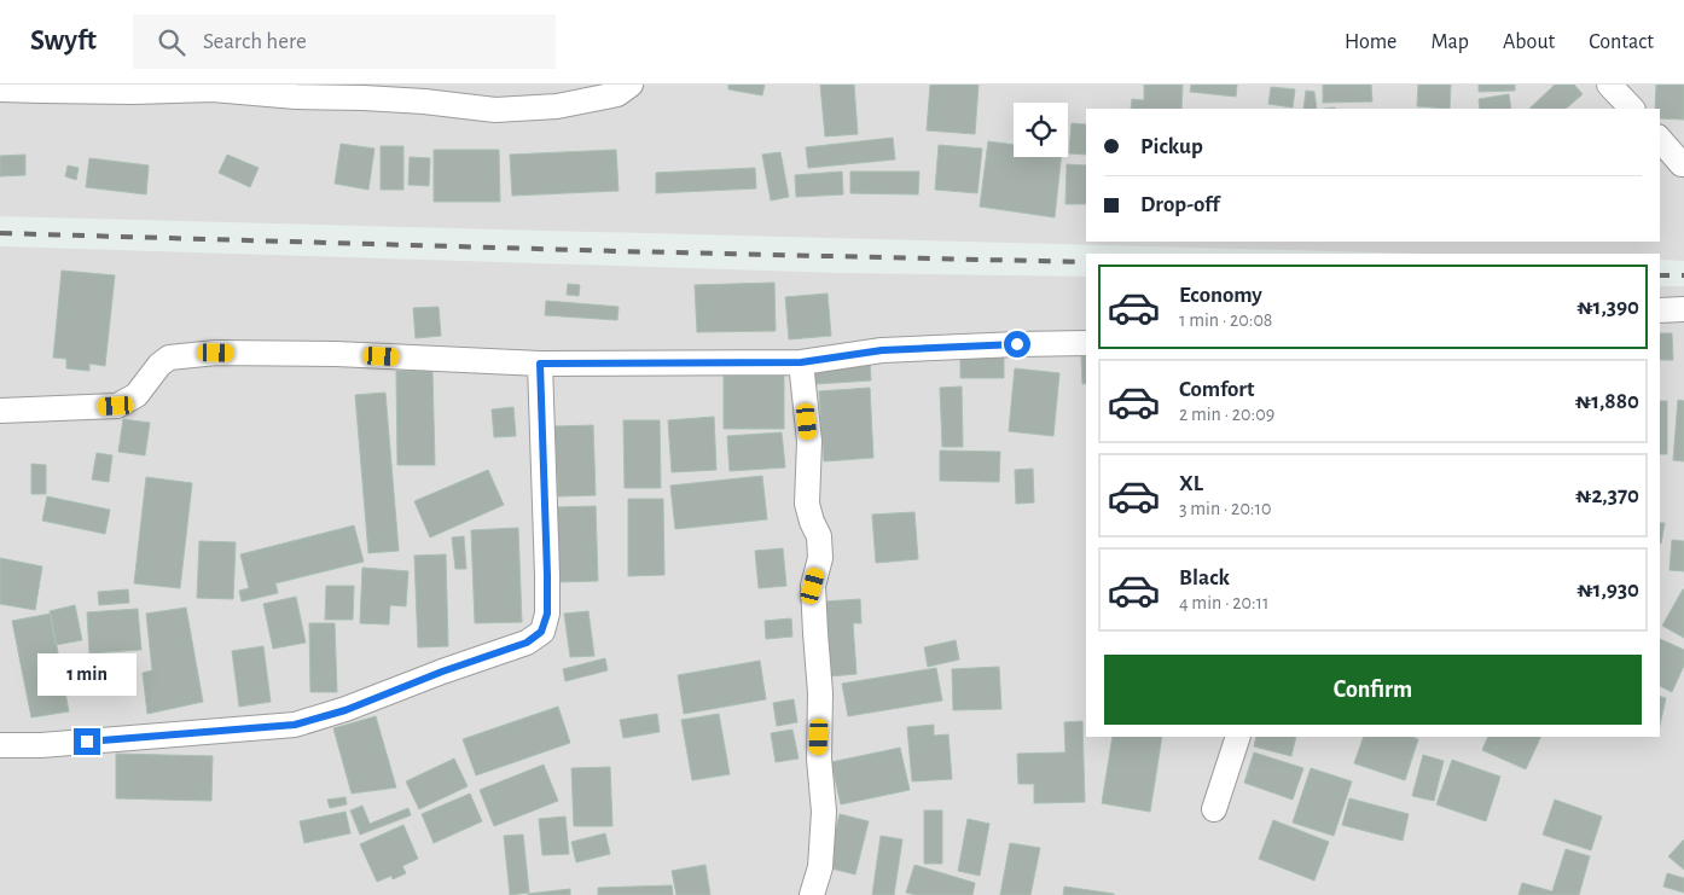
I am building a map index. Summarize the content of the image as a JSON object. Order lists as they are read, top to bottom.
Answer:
{
  "page": {
    "header": "Swyft",
    "search": "Search here",
    "nav": [
      "Home",
      "Map",
      "About",
      "Contact"
    ],
    "banner": ["Pickup", "Drop-off"],
    "list": [
      {
        "name": "Economy",
        "note": "1 min · 20:08",
        "value": "₦1,390"
      },
      {
        "name": "Comfort",
        "note": "2 min · 20:09",
        "value": "₦1,880"
      },
      {
        "name": "XL",
        "note": "3 min · 20:10",
        "value": "₦2,370"
      },
      {
        "name": "Black",
        "note": "4 min · 20:11",
        "value": "₦1,930"
      }
    ],
    "buttons": "Confirm",
    "bubble": "1 min"
  }
}
